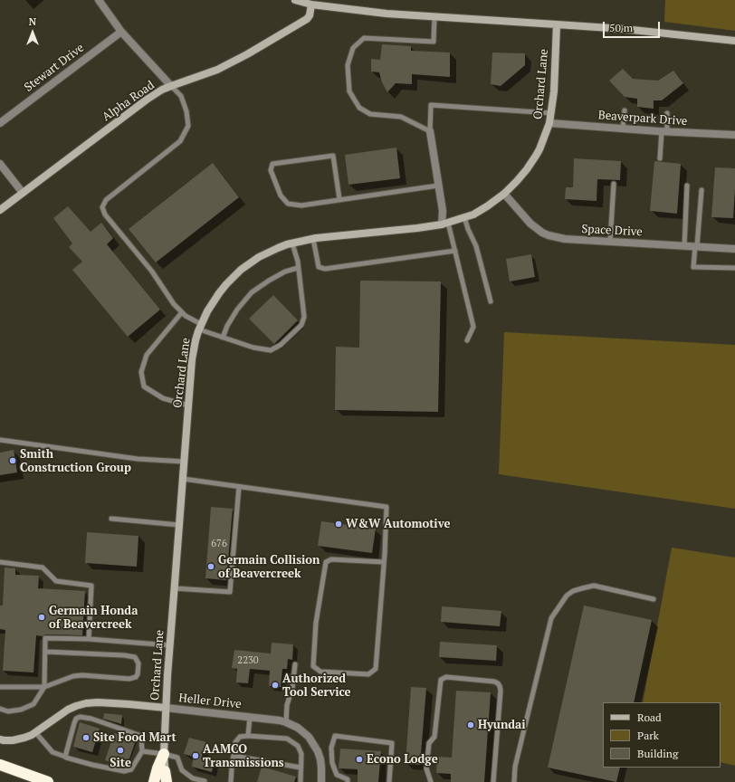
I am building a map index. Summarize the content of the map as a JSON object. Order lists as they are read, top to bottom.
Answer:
{
  "streets": {
    "main road": ["Orchard Lane", "Alpha Road", "Heller Drive"],
    "street": ["Stewart Drive", "Beaverpark Drive", "Space Drive"]
  },
  "crossings": [
    ["Orchard Lane", "Beaverpark Drive"],
    ["Orchard Lane", "Space Drive"],
    ["Orchard Lane", "Heller Drive"]
  ],
  "places": [
    "Smith Construction Group",
    "W&W Automotive",
    "Germain Collision of Beavercreek",
    "Germain Honda of Beavercreek",
    "Authorized Tool Service",
    "Hyundai",
    "Site Food Mart",
    "Site",
    "AAMCO Transmissions",
    "Econo Lodge"
  ],
  "house_numbers": ["676", "2230"],
  "legend": ["Road", "Park", "Building"],
  "scale_bar": "50 m",
  "north": "top"
}
